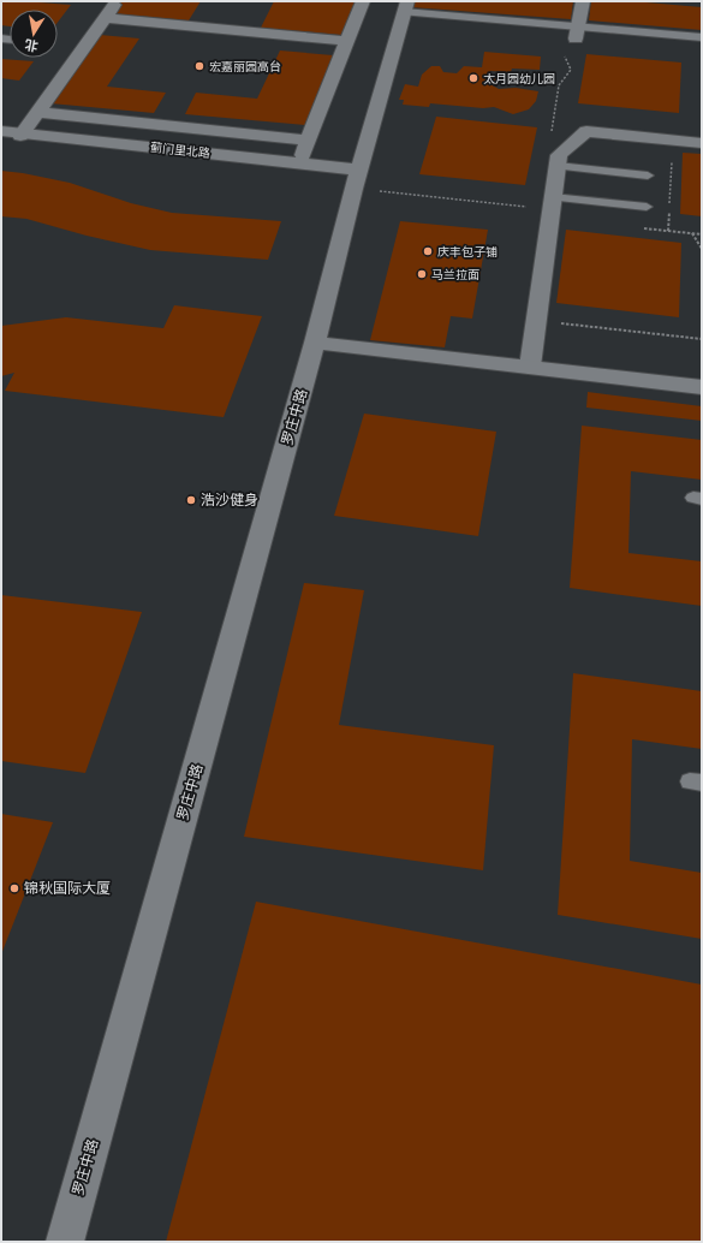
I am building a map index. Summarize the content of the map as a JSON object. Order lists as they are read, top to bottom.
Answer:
{
  "streets": {
    "street": ["蓟门里北路", "罗庄中路"]
  },
  "crossings": [
    ["蓟门里北路", "罗庄中路"]
  ],
  "places": [
    "宏嘉丽园高台",
    "太月园幼儿园",
    "庆丰包子铺",
    "马兰拉面",
    "浩沙健身",
    "锦秋国际大厦"
  ],
  "north": "bottom"
}
